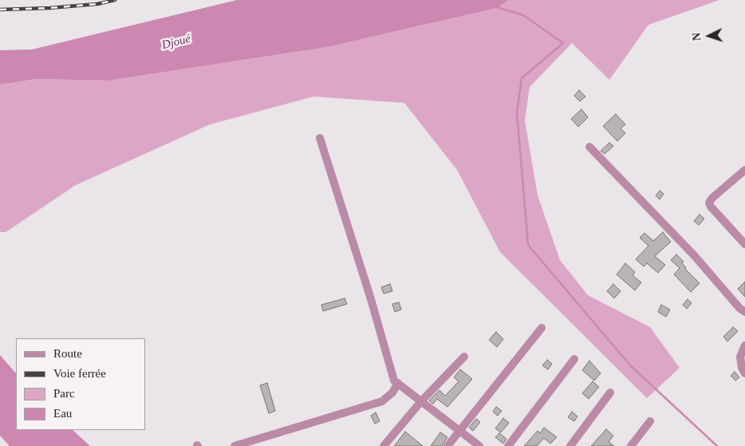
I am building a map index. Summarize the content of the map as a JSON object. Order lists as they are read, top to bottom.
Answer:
{
  "water": ["Djoué"],
  "legend": [
    "Route",
    "Voie ferrée",
    "Parc",
    "Eau"
  ],
  "north": "left"
}
